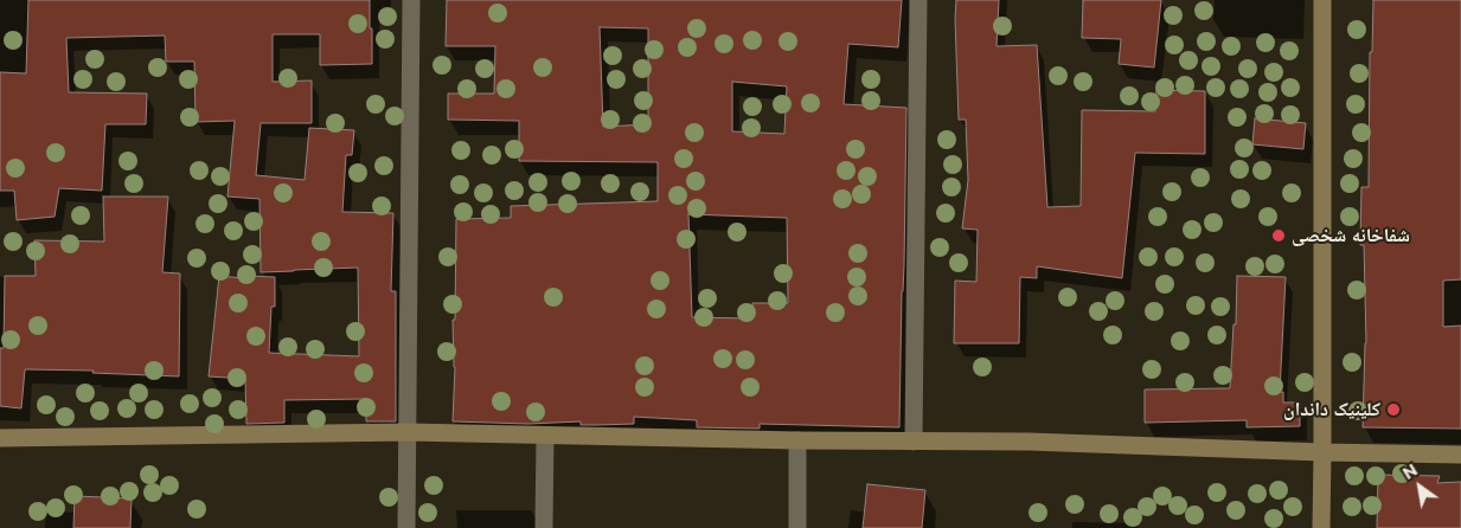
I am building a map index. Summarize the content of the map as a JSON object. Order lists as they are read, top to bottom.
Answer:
{
  "places": ["شفاخانه شخصی", "کلینیک داندان"],
  "north": "top left"
}
